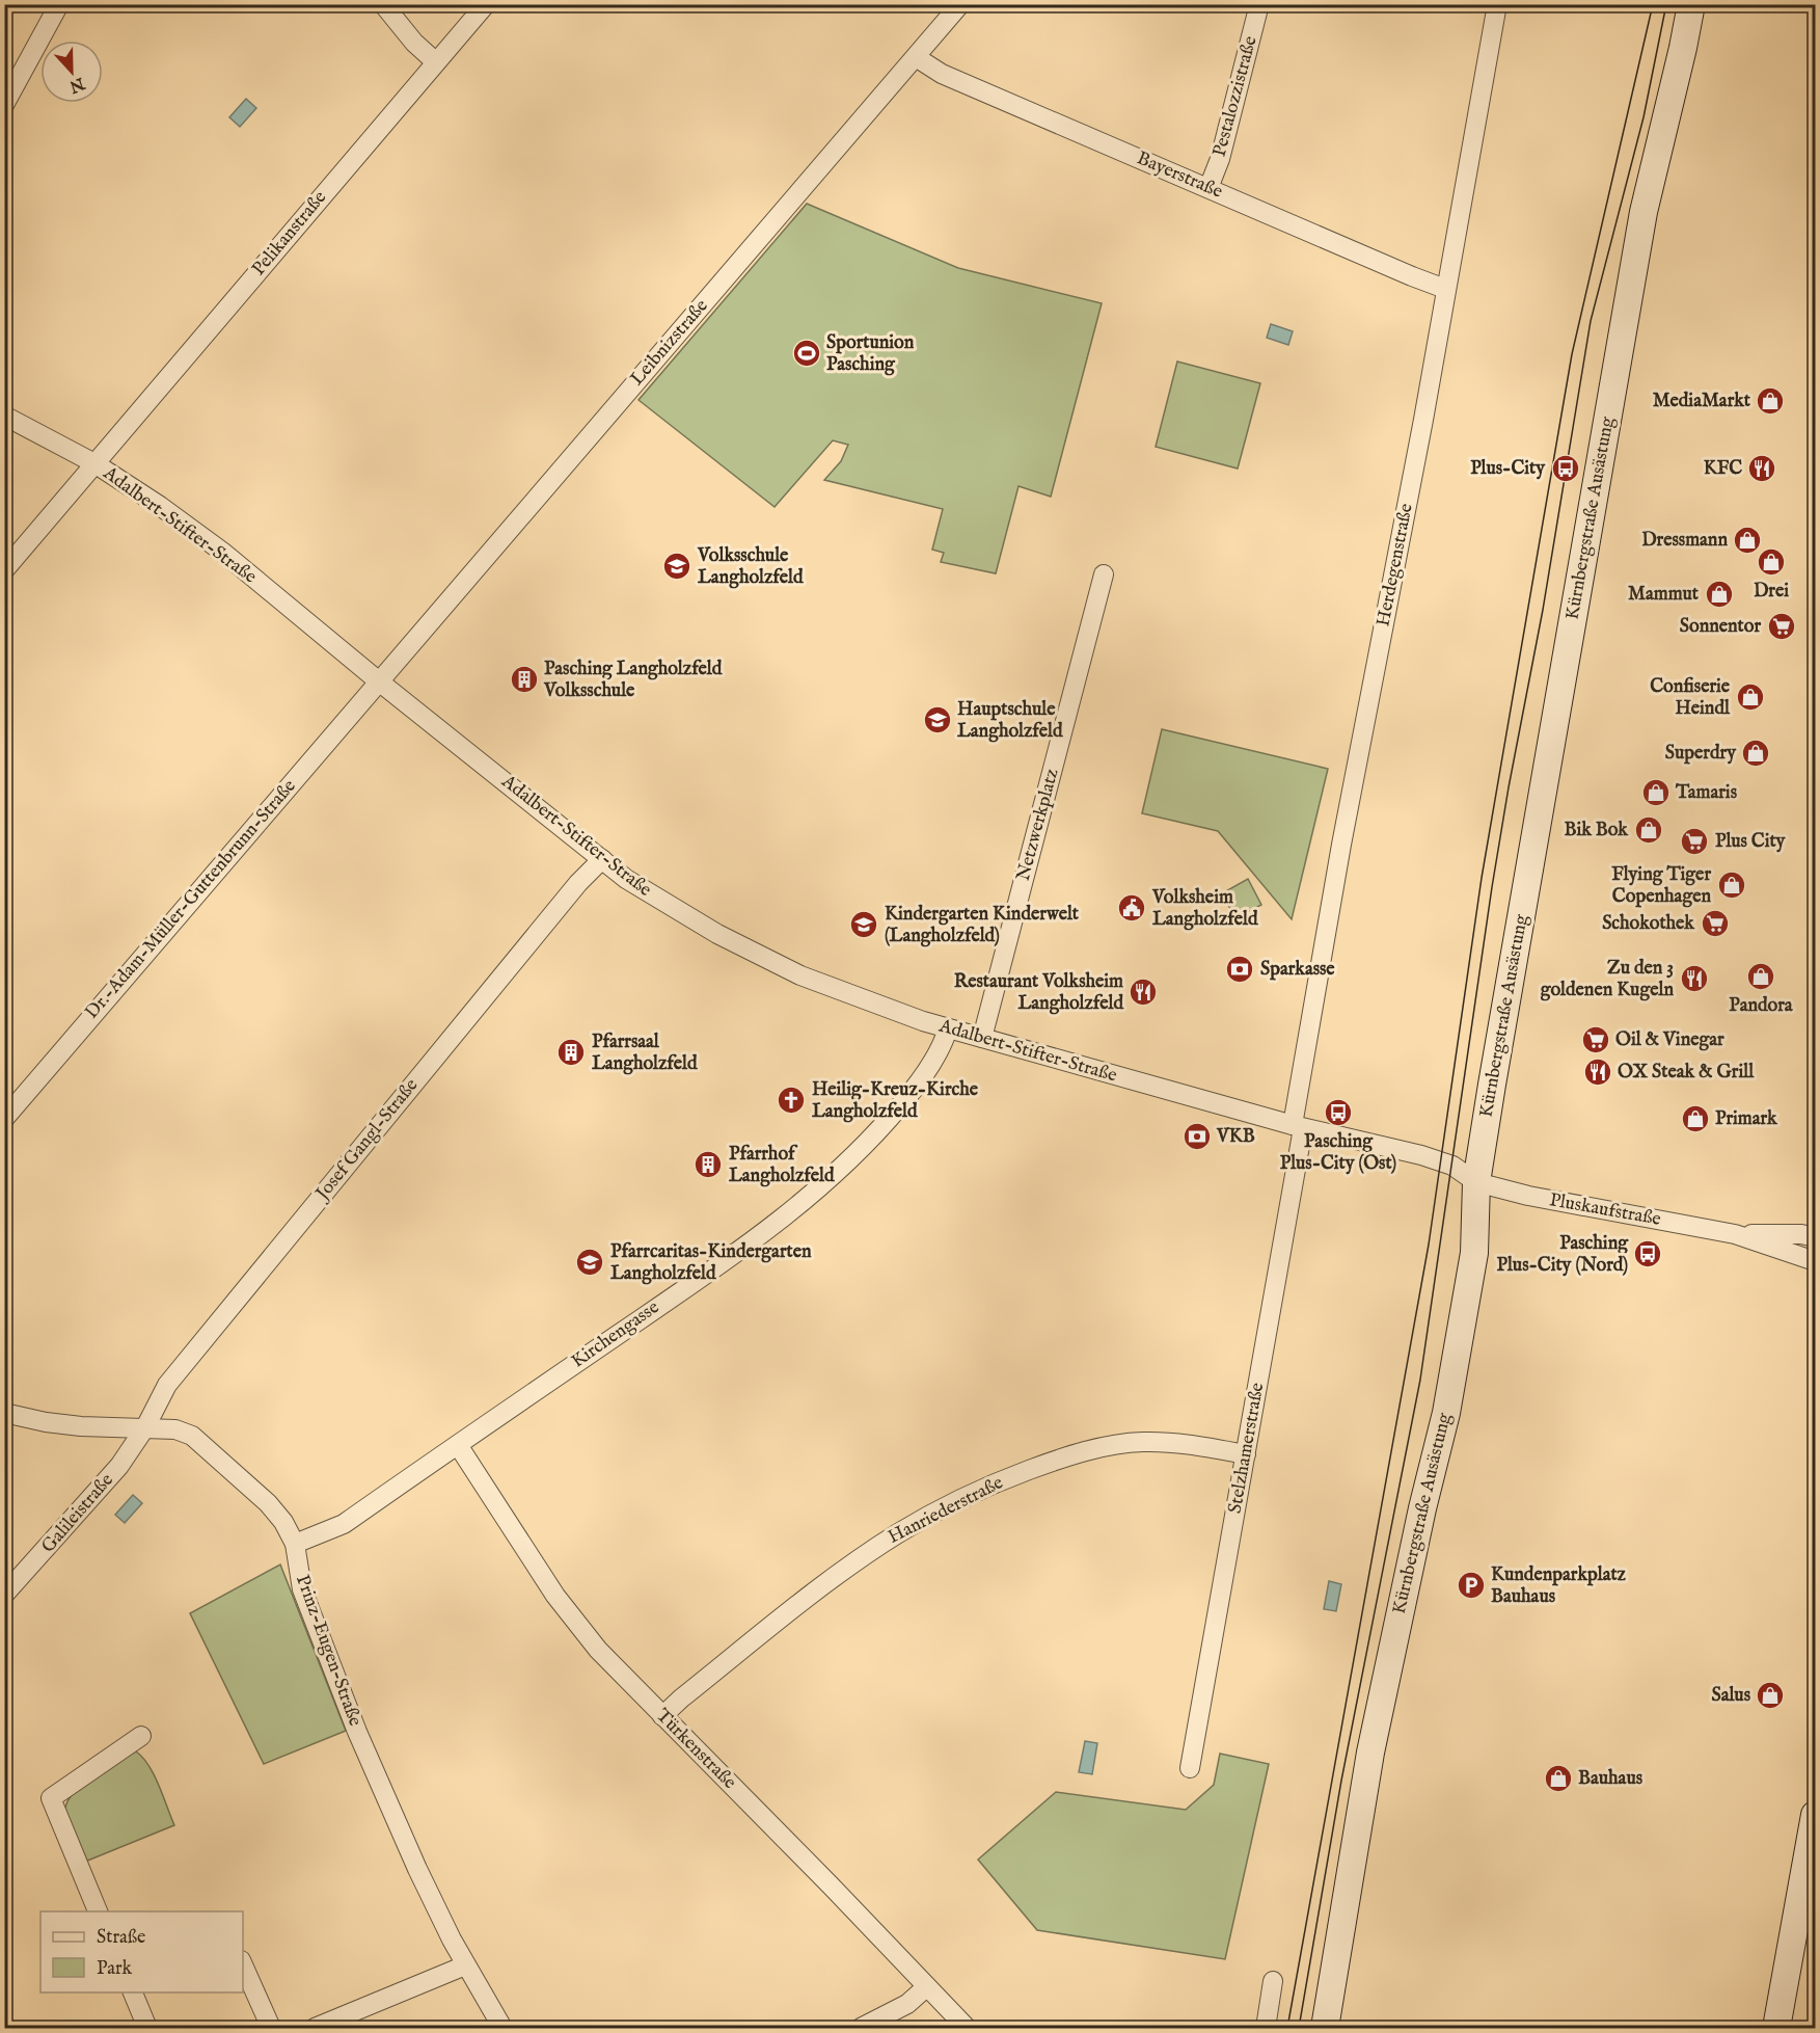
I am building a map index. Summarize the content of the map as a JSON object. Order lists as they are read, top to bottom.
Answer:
{
  "streets": {
    "main road": ["Kürnbergstraße Ausästung"],
    "street": [
      "Pestalozzistraße",
      "Bayerstraße",
      "Pelikanstraße",
      "Leibnizstraße",
      "Adalbert-Stifter-Straße",
      "Herdegenstraße",
      "Netzwerkplatz",
      "Dr.-Adam-Müller-Guttenbrunn-Straße",
      "Josef Gangl-Straße",
      "Pluskaufstraße",
      "Kirchengasse",
      "Stelzhamerstraße",
      "Hanriederstraße",
      "Galileistraße",
      "Prinz-Eugen-Straße",
      "Türkenstraße"
    ]
  },
  "crossings": [
    ["Pestalozzistraße", "Bayerstraße"],
    ["Bayerstraße", "Leibnizstraße"],
    ["Bayerstraße", "Herdegenstraße"],
    ["Pelikanstraße", "Adalbert-Stifter-Straße"],
    ["Leibnizstraße", "Adalbert-Stifter-Straße"],
    ["Leibnizstraße", "Dr.-Adam-Müller-Guttenbrunn-Straße"],
    ["Kürnbergstraße Ausästung", "Adalbert-Stifter-Straße"],
    ["Kürnbergstraße Ausästung", "Pluskaufstraße"],
    ["Adalbert-Stifter-Straße", "Herdegenstraße"],
    ["Adalbert-Stifter-Straße", "Netzwerkplatz"],
    ["Adalbert-Stifter-Straße", "Dr.-Adam-Müller-Guttenbrunn-Straße"],
    ["Adalbert-Stifter-Straße", "Josef Gangl-Straße"],
    ["Adalbert-Stifter-Straße", "Pluskaufstraße"],
    ["Adalbert-Stifter-Straße", "Kirchengasse"],
    ["Adalbert-Stifter-Straße", "Stelzhamerstraße"],
    ["Herdegenstraße", "Stelzhamerstraße"],
    ["Josef Gangl-Straße", "Galileistraße"],
    ["Josef Gangl-Straße", "Prinz-Eugen-Straße"],
    ["Kirchengasse", "Prinz-Eugen-Straße"],
    ["Kirchengasse", "Türkenstraße"],
    ["Stelzhamerstraße", "Hanriederstraße"],
    ["Hanriederstraße", "Türkenstraße"],
    ["Galileistraße", "Prinz-Eugen-Straße"]
  ],
  "places": {
    "sports": ["Sportunion Pasching"],
    "shop": [
      "MediaMarkt",
      "Dressmann",
      "Drei",
      "Mammut",
      "Confiserie Heindl",
      "Superdry",
      "Tamaris",
      "Bik Bok",
      "Flying Tiger Copenhagen",
      "Pandora",
      "Primark",
      "Salus",
      "Bauhaus"
    ],
    "bus stop": ["Plus-City", "Pasching Plus-City (Ost)", "Pasching Plus-City (Nord)"],
    "restaurant": [
      "KFC",
      "Zu den 3 goldenen Kugeln",
      "Restaurant Volksheim Langholzfeld",
      "OX Steak & Grill"
    ],
    "school or university": [
      "Volksschule Langholzfeld",
      "Hauptschule Langholzfeld",
      "Kindergarten Kinderwelt (Langholzfeld)",
      "Pfarrcaritas-Kindergarten Langholzfeld"
    ],
    "supermarket": [
      "Sonnentor",
      "Plus City",
      "Schokothek",
      "Oil & Vinegar"
    ],
    "building": ["Pasching Langholzfeld Volksschule", "Pfarrsaal Langholzfeld", "Pfarrhof Langholzfeld"],
    "public building": ["Volksheim Langholzfeld"],
    "bank": ["Sparkasse", "VKB"],
    "church": ["Heilig-Kreuz-Kirche Langholzfeld"],
    "parking": ["Kundenparkplatz Bauhaus"]
  },
  "legend": ["Straße", "Park"],
  "north": "bottom"
}
